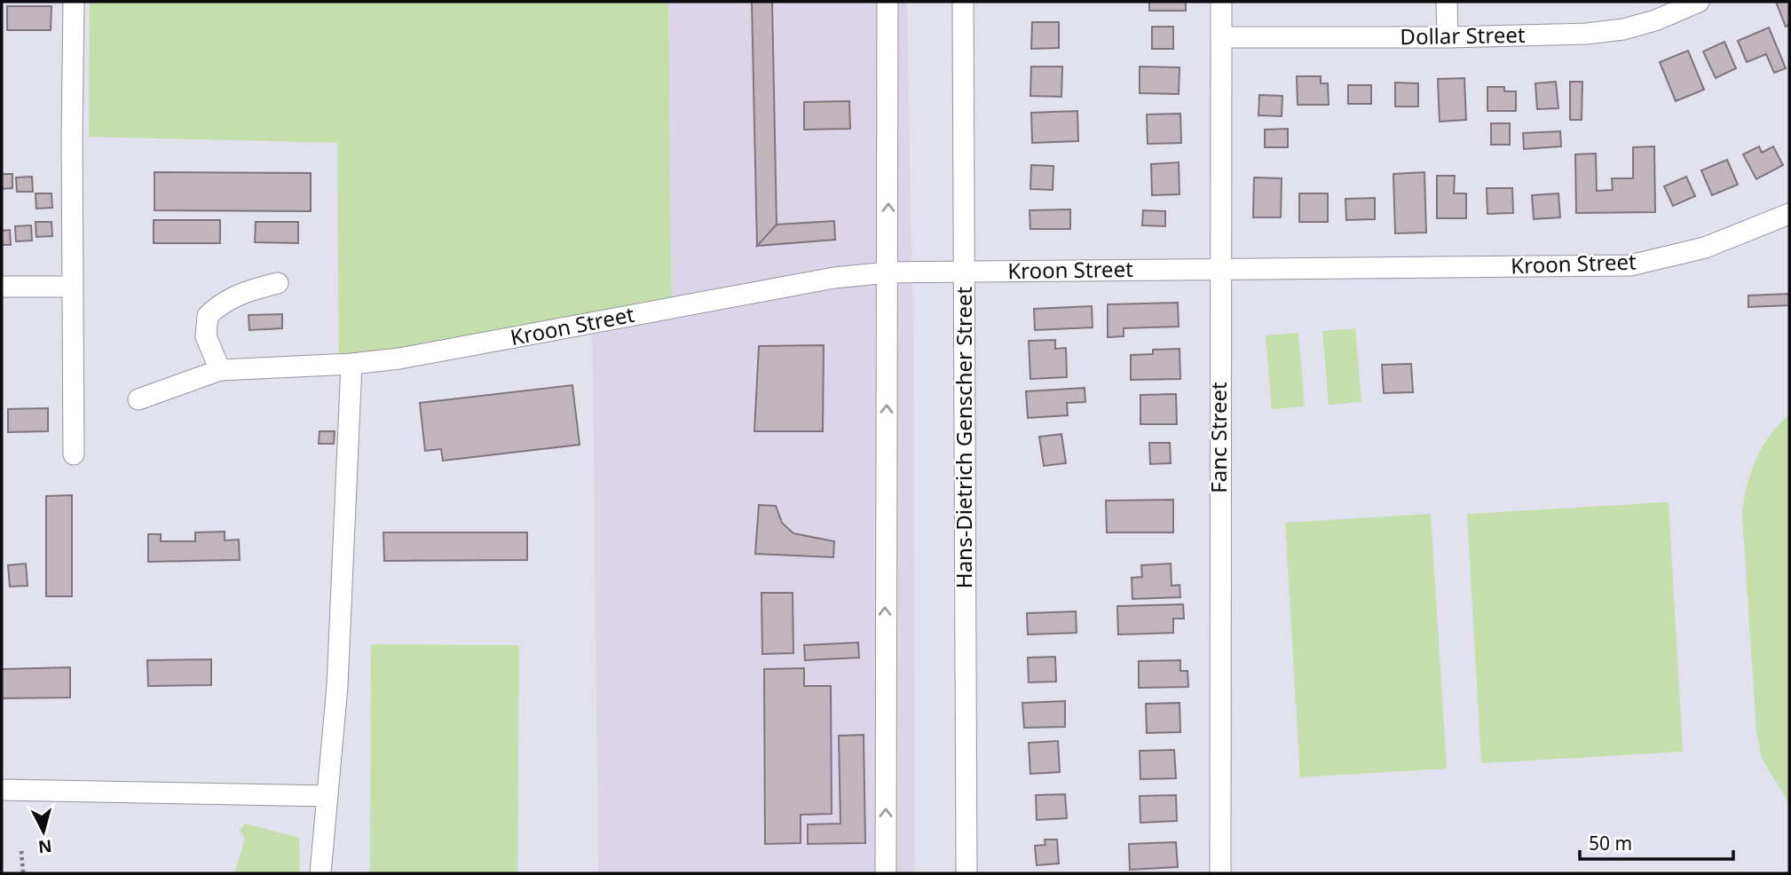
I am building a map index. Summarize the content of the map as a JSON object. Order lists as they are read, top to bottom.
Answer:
{
  "streets": {
    "street": [
      "Dollar Street",
      "Kroon Street",
      "Hans-Dietrich Genscher Street",
      "Fanc Street"
    ]
  },
  "crossings": [
    ["Dollar Street", "Fanc Street"],
    ["Kroon Street", "Hans-Dietrich Genscher Street"],
    ["Kroon Street", "Fanc Street"]
  ],
  "scale_bar": "50 m",
  "north": "bottom"
}
